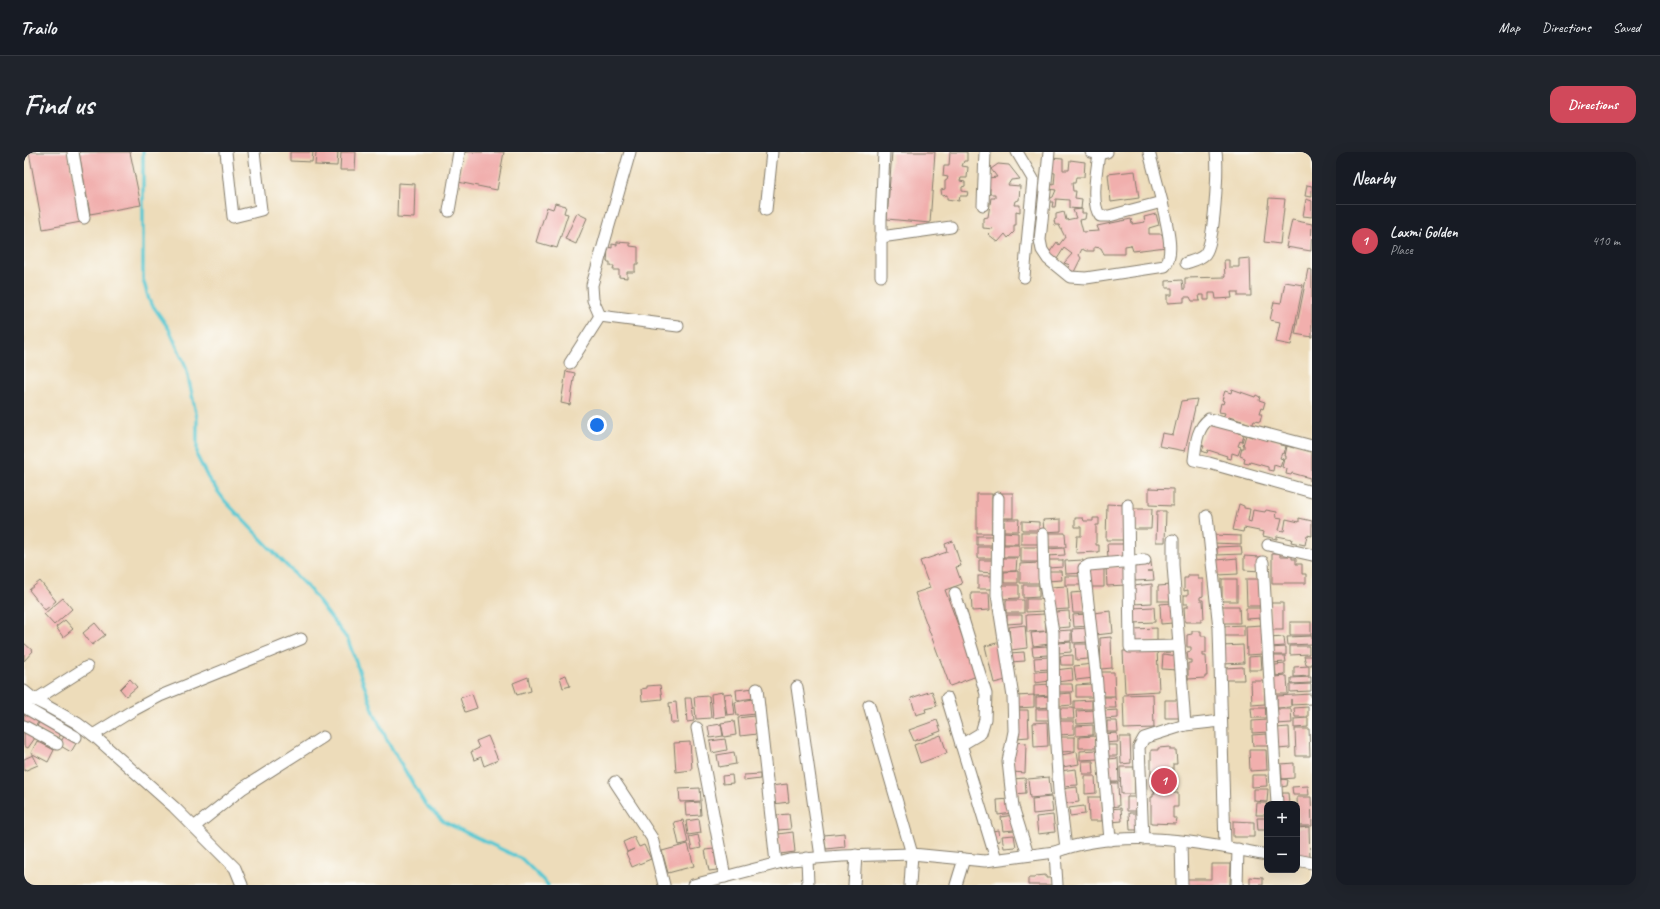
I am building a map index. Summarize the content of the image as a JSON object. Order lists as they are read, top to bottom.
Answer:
{
  "page": {
    "header": "Trailo",
    "nav": ["Map", "Directions", "Saved"],
    "buttons": "Directions",
    "title": "Find us",
    "heading": "Nearby",
    "list": [
      {
        "mark": "1",
        "name": "Laxmi Golden",
        "note": "Place",
        "value": "410 m"
      }
    ],
    "pins": "1",
    "map_buttons": ["+", "−"]
  }
}
